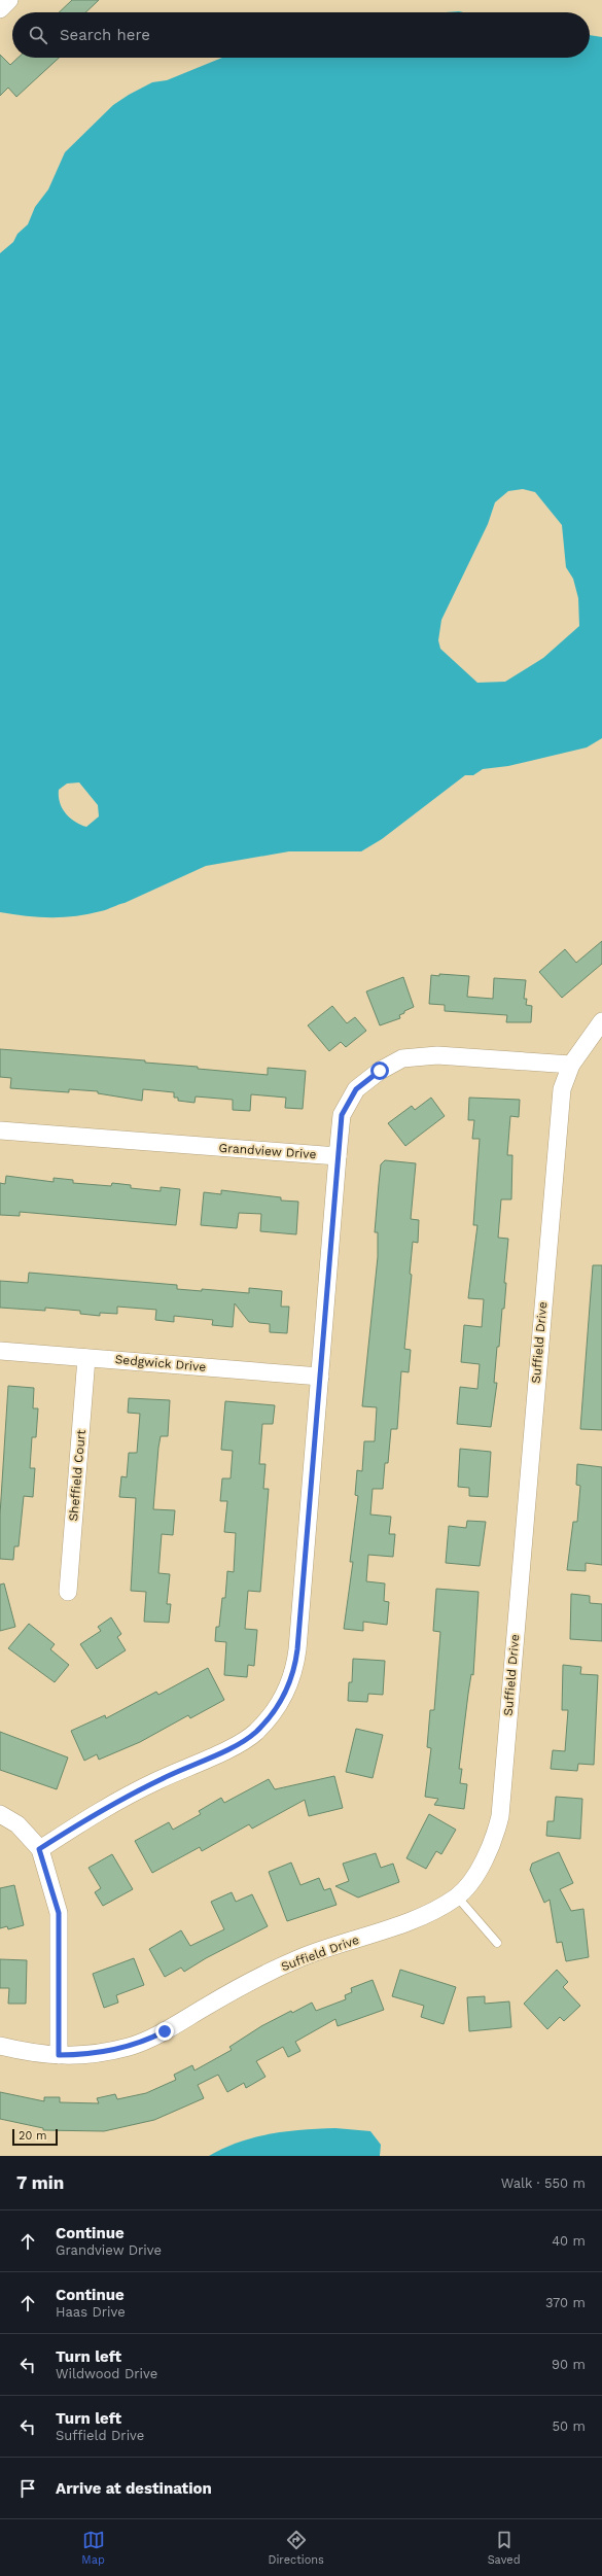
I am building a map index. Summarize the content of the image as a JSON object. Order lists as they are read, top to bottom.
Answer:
{
  "streets": {
    "street": [
      "Grandview Drive",
      "Suffield Drive",
      "Sedgwick Drive",
      "Sheffield Court"
    ]
  },
  "crossings": [
    ["Sedgwick Drive", "Sheffield Court"]
  ],
  "scale_bar": "20 m",
  "page": {
    "search": "Search here",
    "scale": "20 m",
    "heading": ["7 min", "Walk · 550 m"],
    "list": [
      ["Continue", "Grandview Drive", "40 m"],
      ["Continue", "Haas Drive", "370 m"],
      ["Turn left", "Wildwood Drive", "90 m"],
      ["Turn left", "Suffield Drive", "50 m"],
      "Arrive at destination"
    ],
    "nav": ["Map", "Directions", "Saved"]
  }
}
